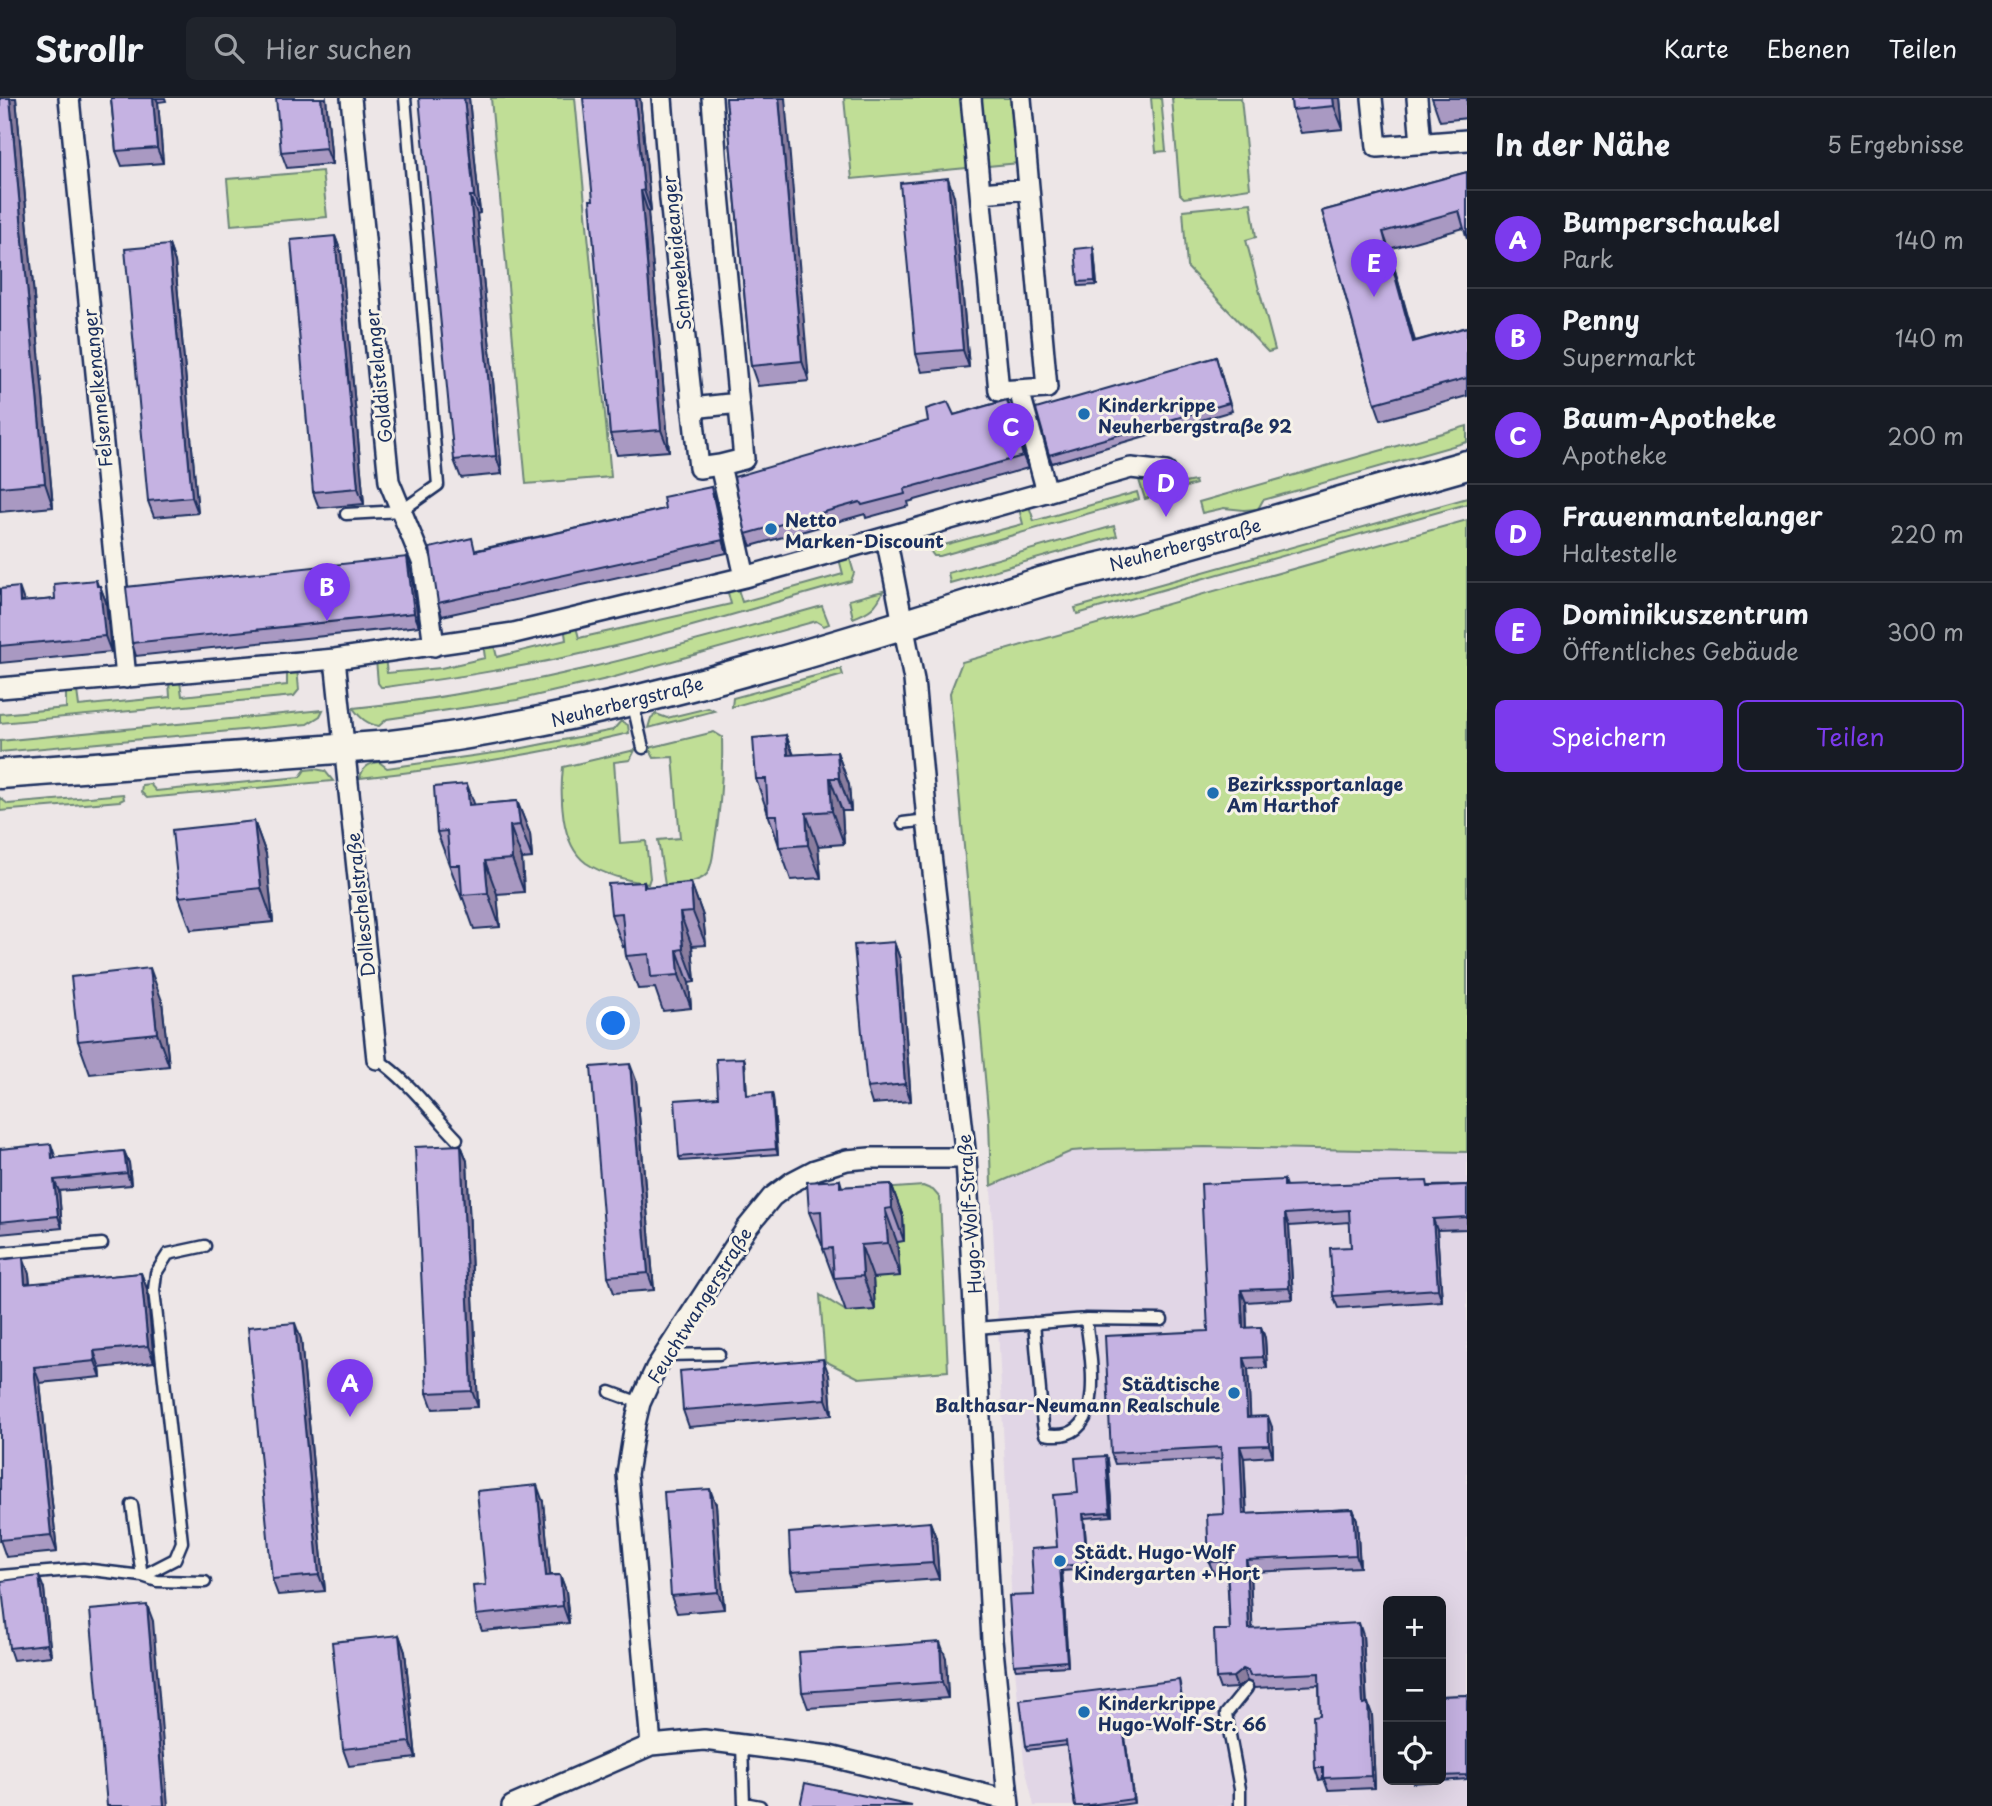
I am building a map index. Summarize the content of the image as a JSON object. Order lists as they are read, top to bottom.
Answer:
{
  "streets": {
    "main road": ["Neuherbergstraße"],
    "street": [
      "Schneeheideanger",
      "Golddistelanger",
      "Felsennelkenanger",
      "Dolleschelstraße",
      "Hugo-Wolf-Straße",
      "Feuchtwangerstraße"
    ]
  },
  "crossings": [
    ["Neuherbergstraße", "Dolleschelstraße"],
    ["Neuherbergstraße", "Hugo-Wolf-Straße"],
    ["Hugo-Wolf-Straße", "Feuchtwangerstraße"]
  ],
  "places": [
    "Kinderkrippe Neuherbergstraße 92",
    "Netto Marken-Discount",
    "Bezirkssportanlage Am Harthof",
    "Städtische Balthasar-Neumann Realschule",
    "Städt. Hugo-Wolf Kindergarten + Hort",
    "Kinderkrippe Hugo-Wolf-Str. 66"
  ],
  "page": {
    "header": "Strollr",
    "search": "Hier suchen",
    "nav": ["Karte", "Ebenen", "Teilen"],
    "heading": ["In der Nähe", "5 Ergebnisse"],
    "list": [
      {
        "mark": "A",
        "name": "Bumperschaukel",
        "note": "Park",
        "value": "140 m"
      },
      {
        "mark": "B",
        "name": "Penny",
        "note": "Supermarkt",
        "value": "140 m"
      },
      {
        "mark": "C",
        "name": "Baum-Apotheke",
        "note": "Apotheke",
        "value": "200 m"
      },
      {
        "mark": "D",
        "name": "Frauenmantelanger",
        "note": "Haltestelle",
        "value": "220 m"
      },
      {
        "mark": "E",
        "name": "Dominikuszentrum",
        "note": "Öffentliches Gebäude",
        "value": "300 m"
      }
    ],
    "pins": [
      "E",
      "C",
      "D",
      "B",
      "A"
    ],
    "buttons": ["Speichern", "Teilen"],
    "map_buttons": ["+", "−"]
  }
}
